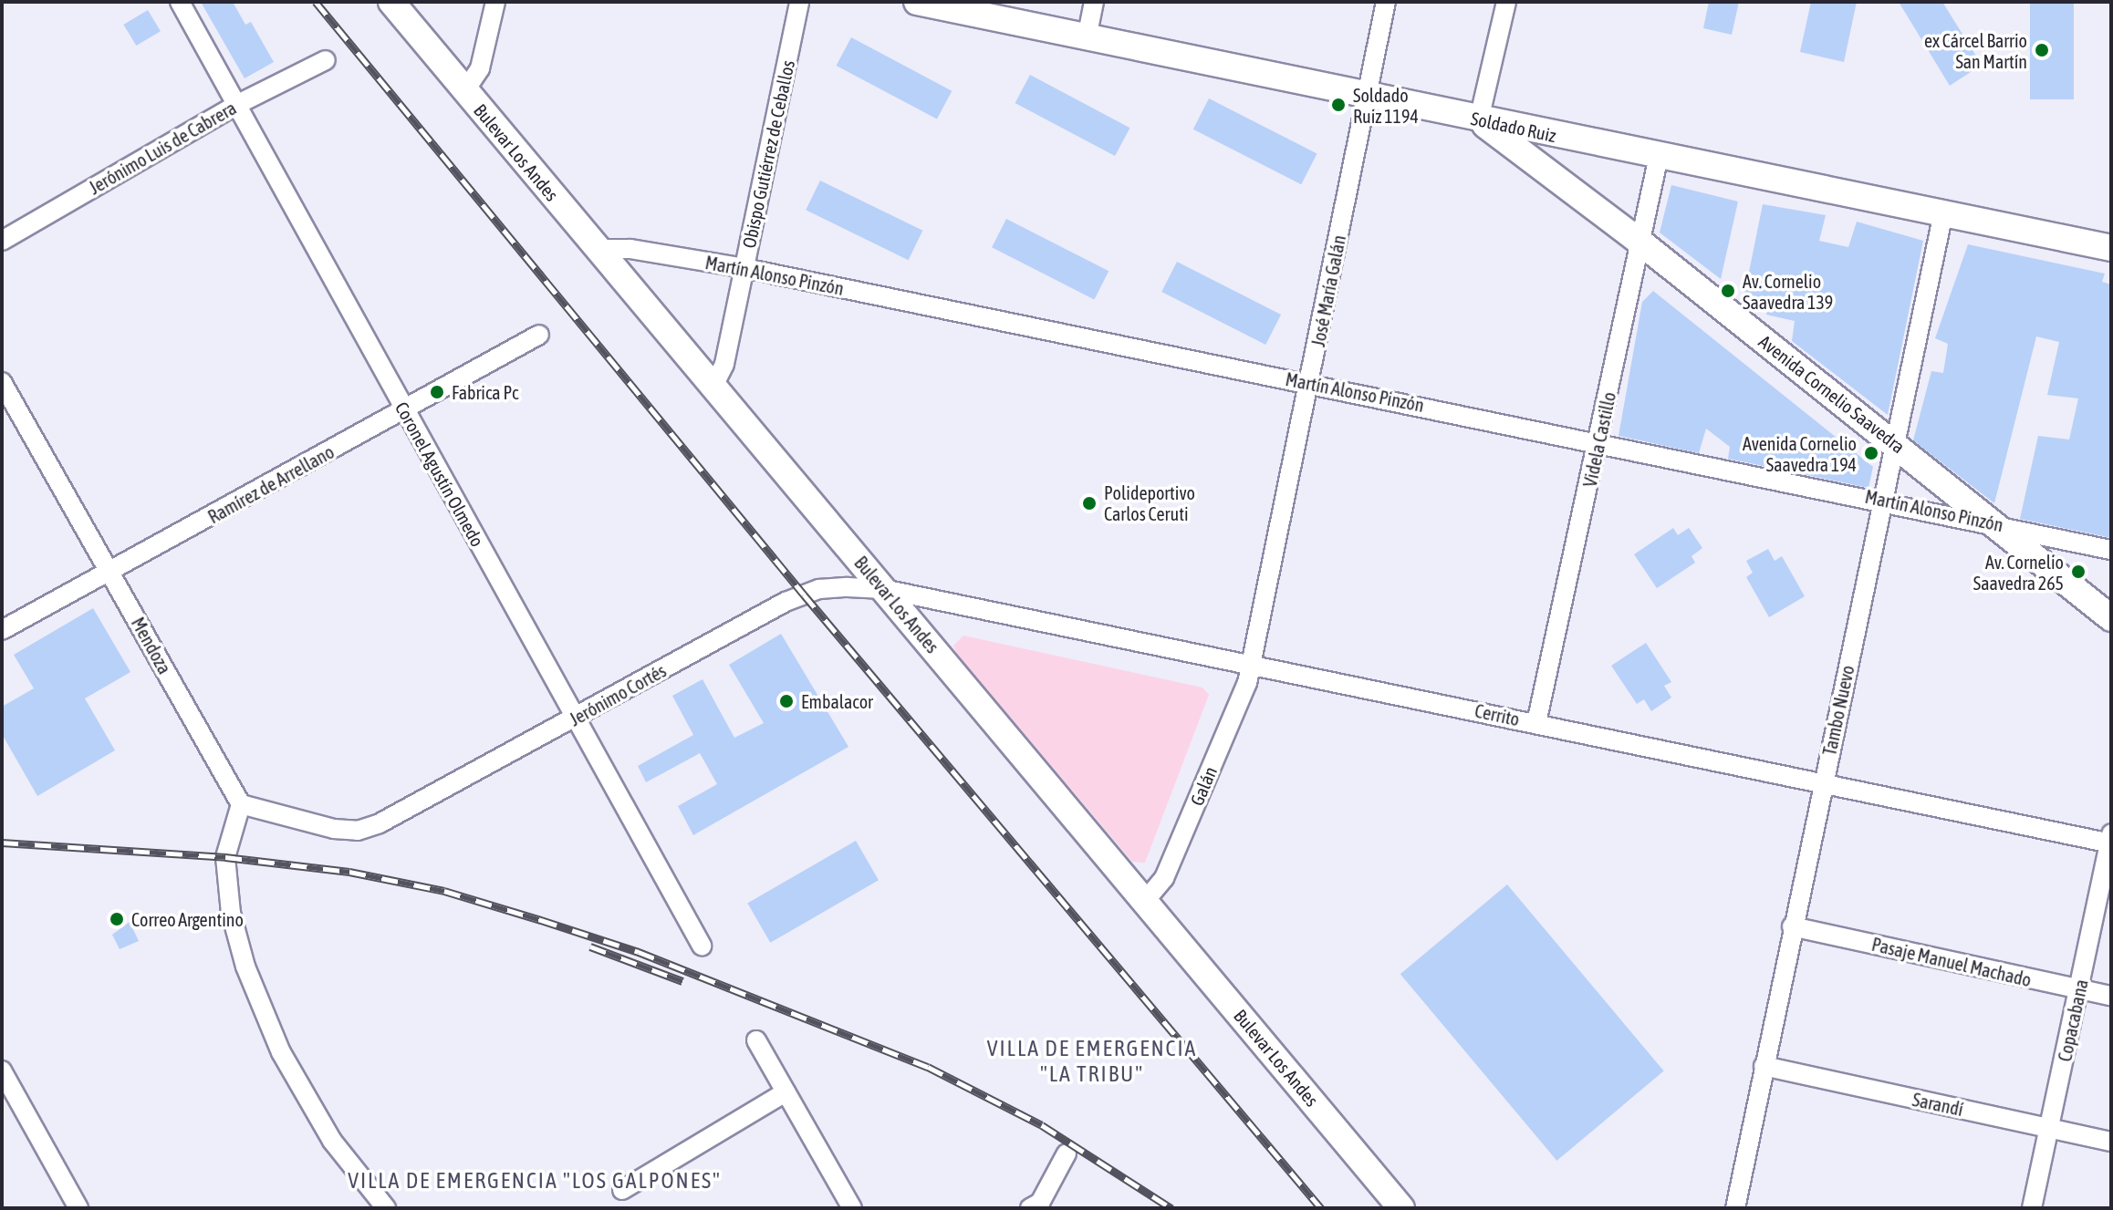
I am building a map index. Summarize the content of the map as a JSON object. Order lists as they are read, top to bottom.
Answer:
{
  "streets": {
    "main road": ["Soldado Ruiz", "Bulevar Los Andes", "Avenida Cornelio Saavedra"],
    "street": [
      "Jerónimo Luis de Cabrera",
      "Obispo Gutiérrez de Ceballos",
      "Martín Alonso Pinzón",
      "José María Galán",
      "Videla Castillo",
      "Coronel Agustín Olmedo",
      "Ramírez de Arrellano",
      "Mendoza",
      "Jerónimo Cortés",
      "Tambo Nuevo",
      "Cerrito",
      "Galán",
      "Pasaje Manuel Machado",
      "Copacabana",
      "Sarandí"
    ]
  },
  "crossings": [
    ["Soldado Ruiz", "José María Galán"],
    ["Soldado Ruiz", "Avenida Cornelio Saavedra"],
    ["Soldado Ruiz", "Videla Castillo"],
    ["Soldado Ruiz", "Tambo Nuevo"],
    ["Jerónimo Luis de Cabrera", "Coronel Agustín Olmedo"],
    ["Bulevar Los Andes", "Obispo Gutiérrez de Ceballos"],
    ["Bulevar Los Andes", "Martín Alonso Pinzón"],
    ["Bulevar Los Andes", "Jerónimo Cortés"],
    ["Bulevar Los Andes", "Cerrito"],
    ["Bulevar Los Andes", "Galán"],
    ["Obispo Gutiérrez de Ceballos", "Martín Alonso Pinzón"],
    ["Martín Alonso Pinzón", "José María Galán"],
    ["Martín Alonso Pinzón", "Avenida Cornelio Saavedra"],
    ["Martín Alonso Pinzón", "Videla Castillo"],
    ["Martín Alonso Pinzón", "Tambo Nuevo"],
    ["José María Galán", "Cerrito"],
    ["José María Galán", "Galán"],
    ["Avenida Cornelio Saavedra", "Videla Castillo"],
    ["Avenida Cornelio Saavedra", "Tambo Nuevo"],
    ["Videla Castillo", "Cerrito"],
    ["Coronel Agustín Olmedo", "Ramírez de Arrellano"],
    ["Coronel Agustín Olmedo", "Jerónimo Cortés"],
    ["Ramírez de Arrellano", "Mendoza"],
    ["Mendoza", "Jerónimo Cortés"],
    ["Jerónimo Cortés", "Cerrito"],
    ["Tambo Nuevo", "Cerrito"],
    ["Tambo Nuevo", "Pasaje Manuel Machado"],
    ["Tambo Nuevo", "Sarandí"],
    ["Cerrito", "Galán"],
    ["Cerrito", "Copacabana"],
    ["Pasaje Manuel Machado", "Copacabana"],
    ["Copacabana", "Sarandí"]
  ],
  "districts": ["VILLA DE EMERGENCIA \"LA TRIBU\"", "VILLA DE EMERGENCIA \"LOS GALPONES\""],
  "places": [
    "ex Cárcel Barrio San Martín",
    "Soldado Ruiz 1194",
    "Av. Cornelio Saavedra 139",
    "Fabrica Pc",
    "Avenida Cornelio Saavedra 194",
    "Polideportivo Carlos Ceruti",
    "Av. Cornelio Saavedra 265",
    "Embalacor",
    "Correo Argentino"
  ]
}
